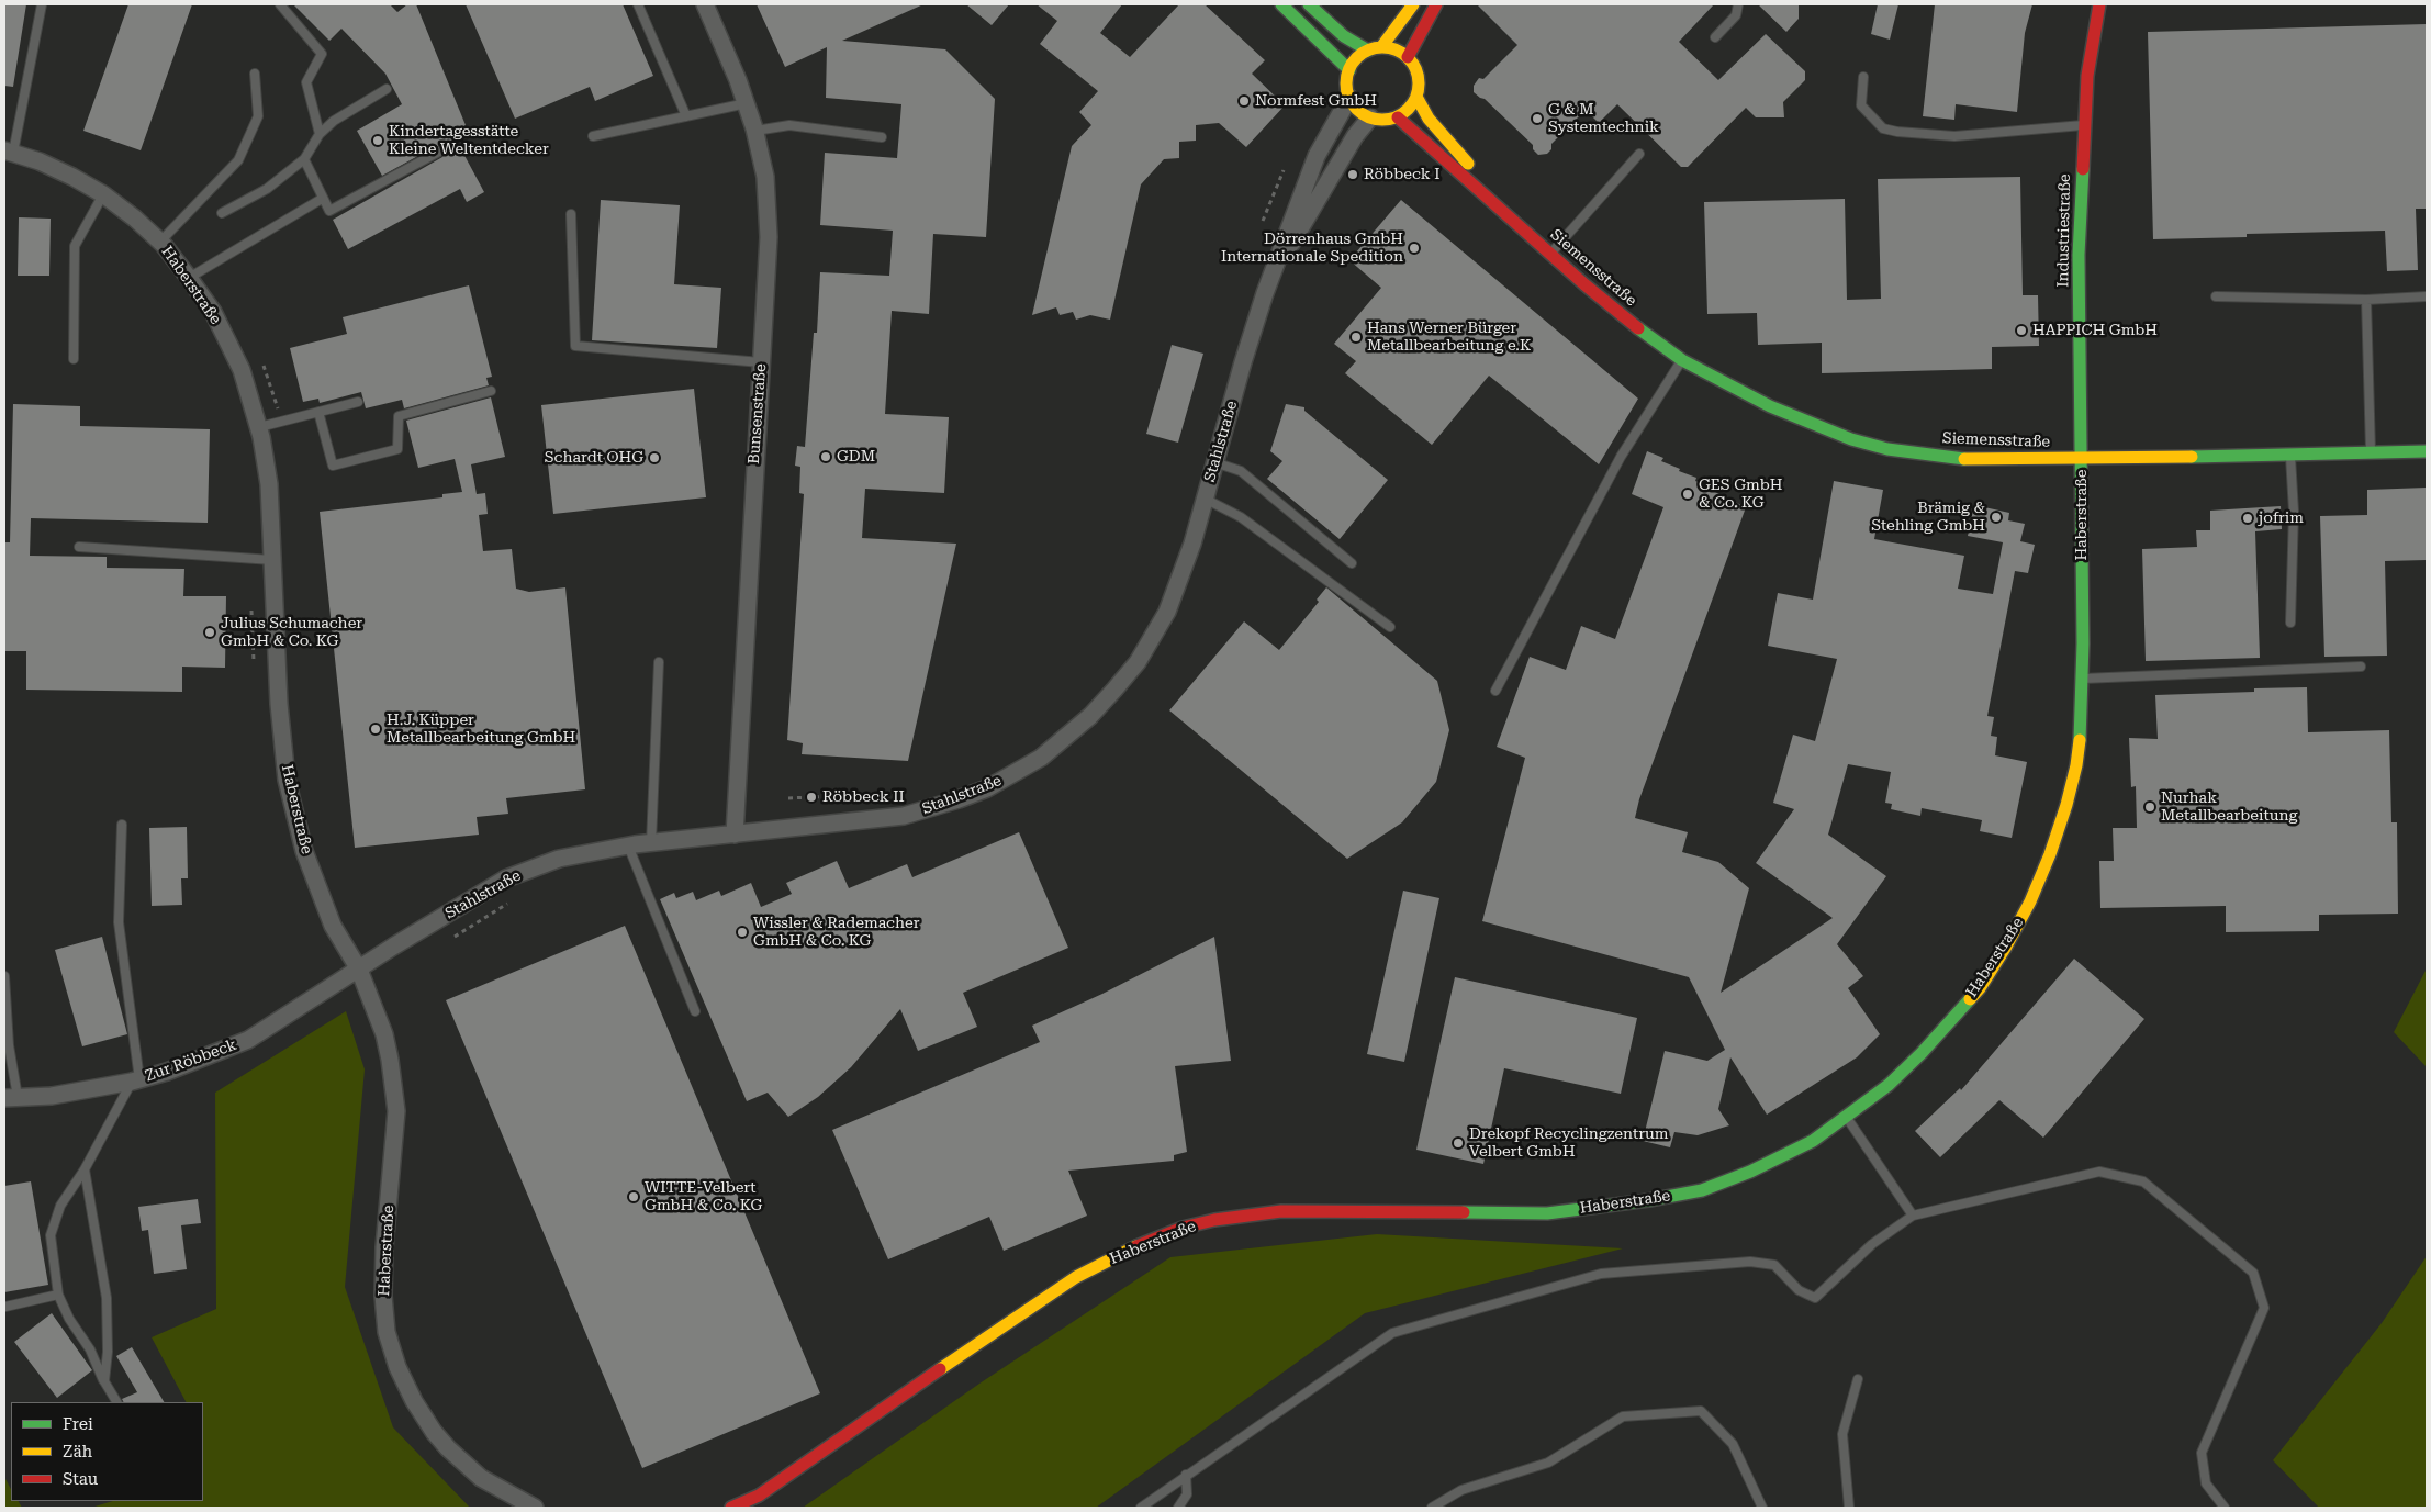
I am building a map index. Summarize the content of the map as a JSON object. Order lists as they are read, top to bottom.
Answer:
{
  "streets": {
    "street": [
      "Industriestraße",
      "Siemensstraße",
      "Haberstraße",
      "Bunsenstraße",
      "Stahlstraße",
      "Zur Röbbeck"
    ]
  },
  "crossings": [
    ["Industriestraße", "Siemensstraße"],
    ["Industriestraße", "Haberstraße"],
    ["Siemensstraße", "Haberstraße"],
    ["Siemensstraße", "Stahlstraße"],
    ["Haberstraße", "Stahlstraße"],
    ["Haberstraße", "Zur Röbbeck"],
    ["Bunsenstraße", "Stahlstraße"],
    ["Stahlstraße", "Zur Röbbeck"]
  ],
  "places": [
    "Normfest GmbH",
    "G & M Systemtechnik",
    "Kindertagesstätte Kleine Weltentdecker",
    "Röbbeck I",
    "Dörrenhaus GmbH Internationale Spedition",
    "HAPPICH GmbH",
    "Hans Werner Bürger Metallbearbeitung e.K",
    "GDM",
    "Schardt OHG",
    "GES GmbH & Co. KG",
    "Brämig & Stehling GmbH",
    "jofrim",
    "Julius Schumacher GmbH & Co. KG",
    "H.J. Küpper Metallbearbeitung GmbH",
    "Röbbeck II",
    "Nurhak Metallbearbeitung",
    "Wissler & Rademacher GmbH & Co. KG",
    "Drekopf Recyclingzentrum Velbert GmbH",
    "WITTE-Velbert GmbH & Co. KG"
  ],
  "legend": ["Frei", "Zäh", "Stau"]
}
